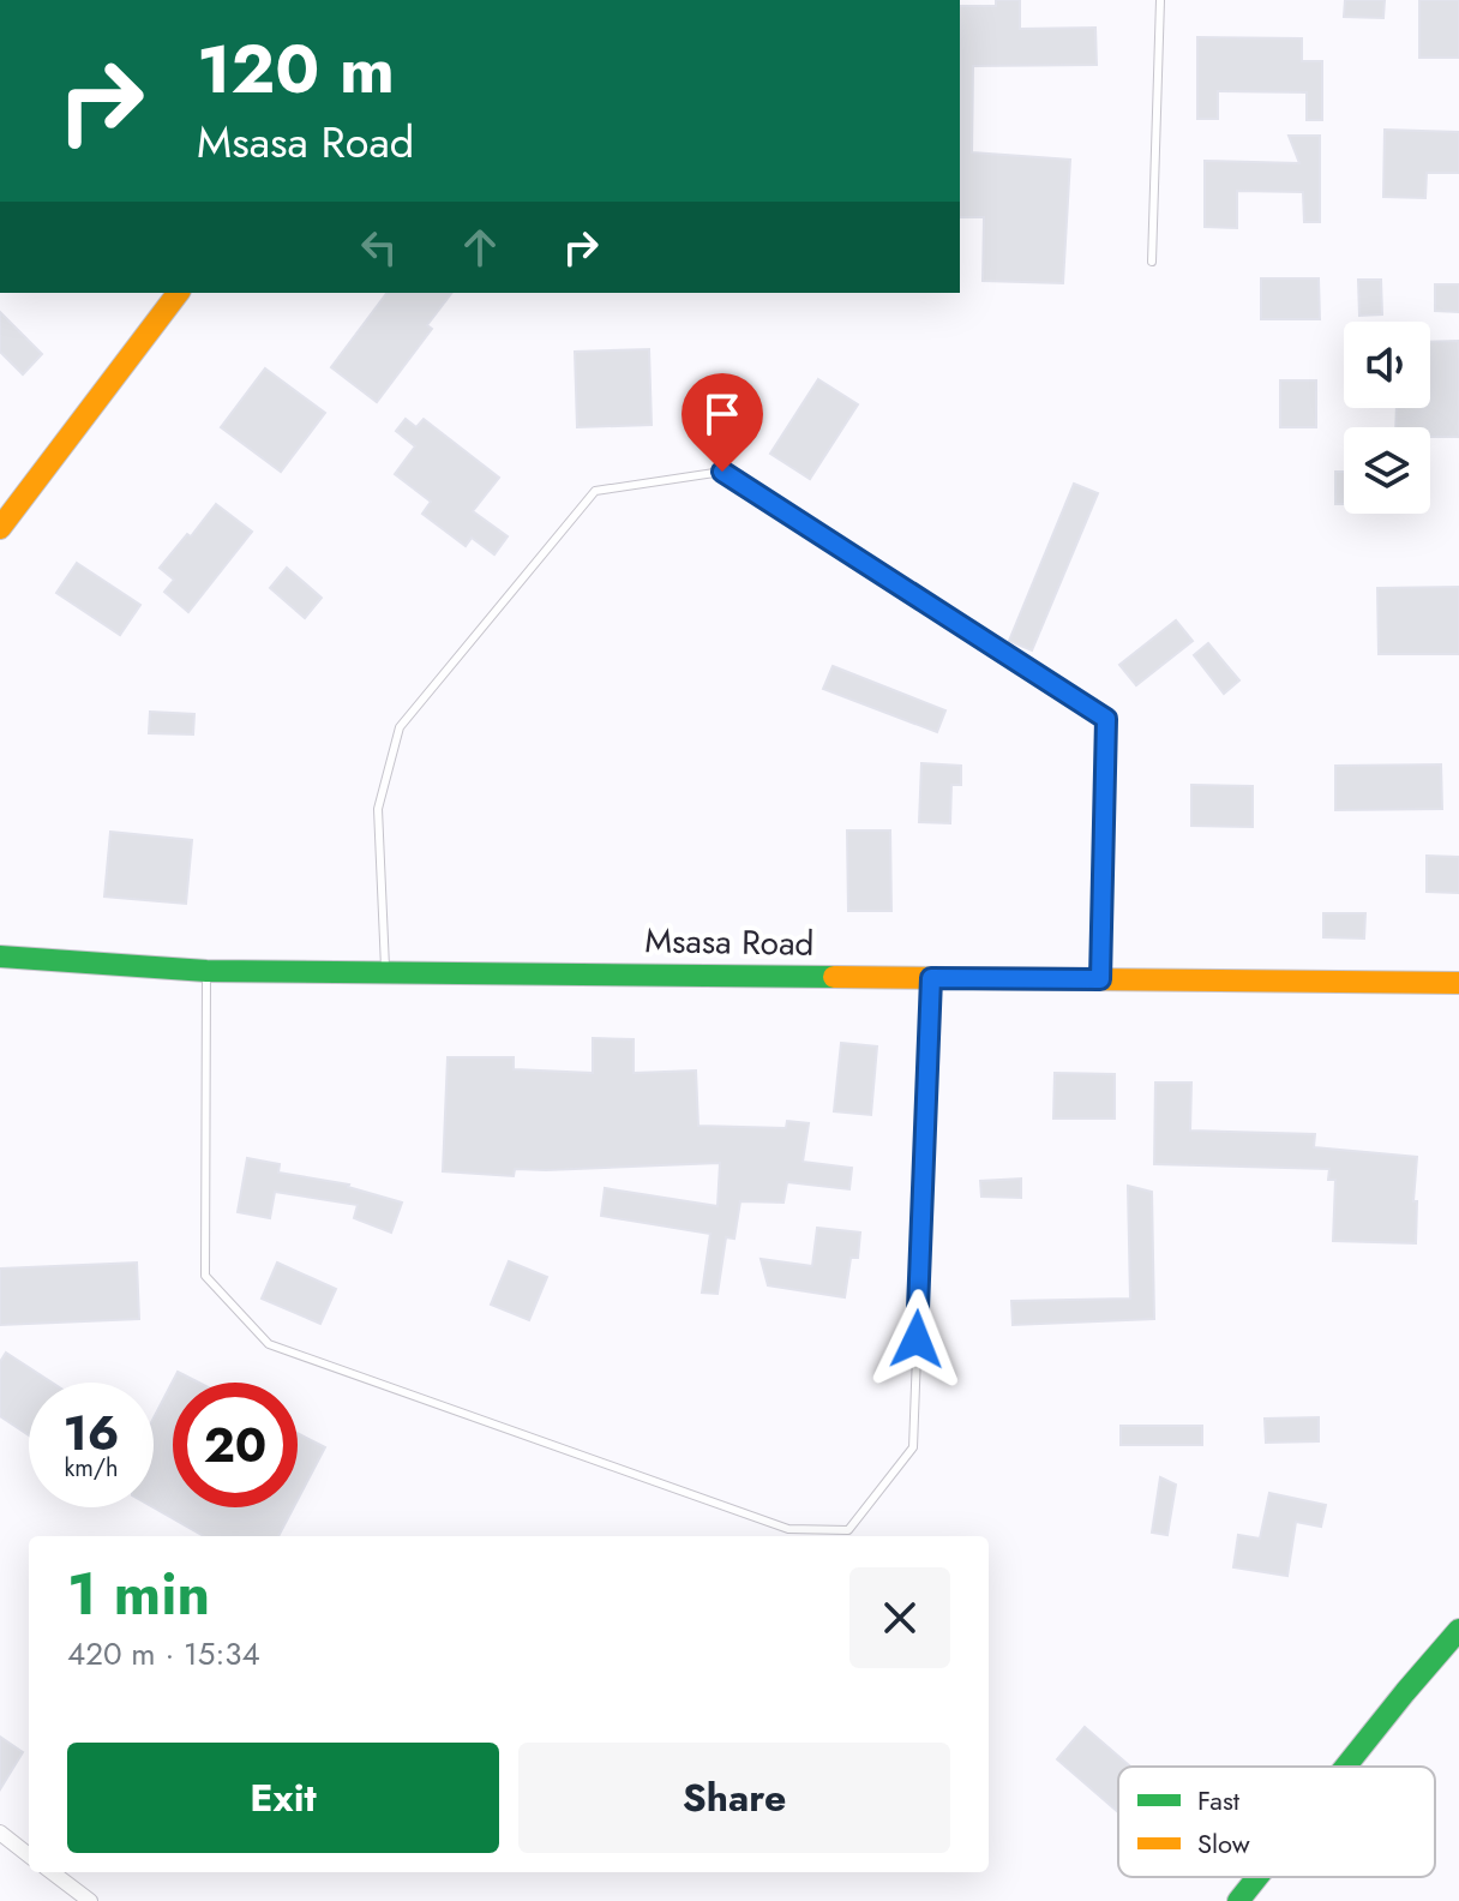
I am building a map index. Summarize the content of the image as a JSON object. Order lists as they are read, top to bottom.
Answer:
{
  "streets": {
    "street": ["Msasa Road"]
  },
  "legend": ["Fast", "Slow"],
  "page": {
    "turn": ["120 m", "Msasa Road"],
    "speed": "16 km/h",
    "limit": "20",
    "heading": ["1 min", "420 m · 15:34"],
    "buttons": ["Exit", "Share"]
  }
}
